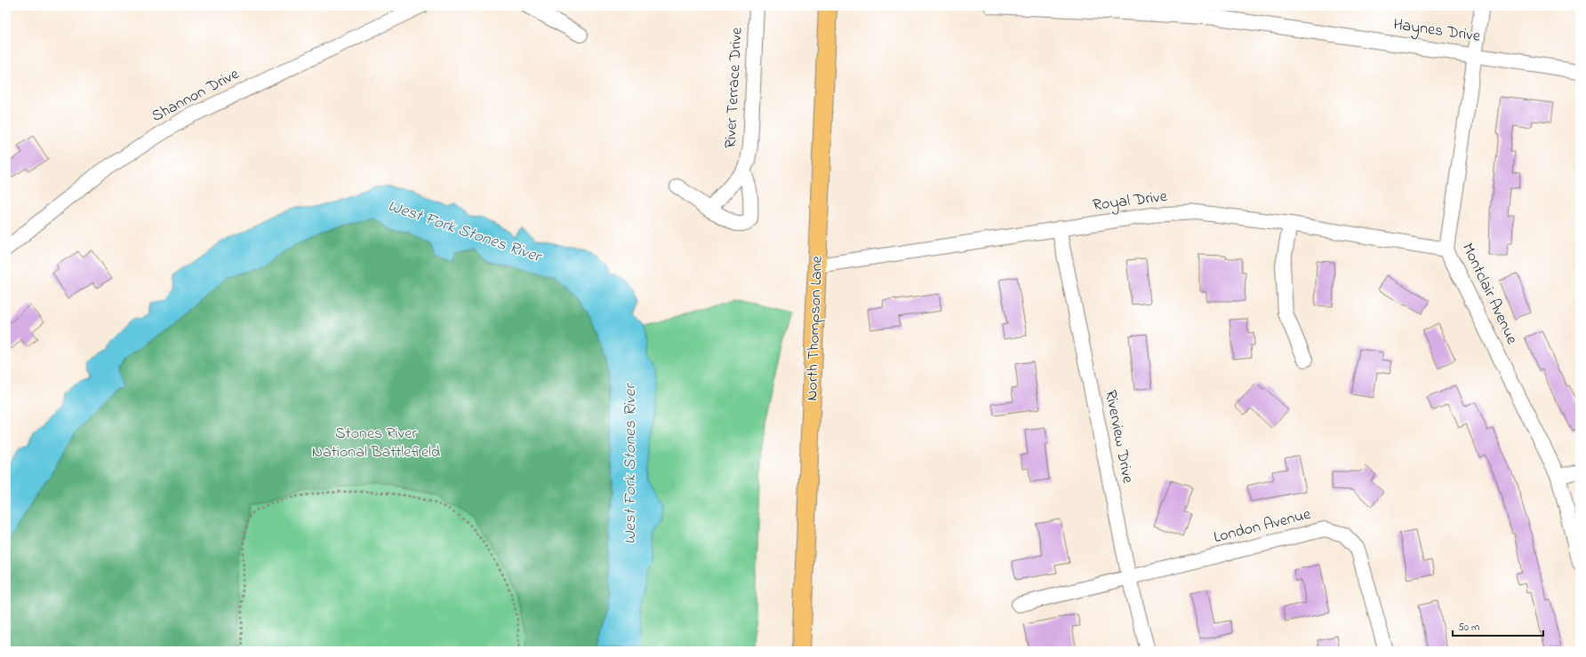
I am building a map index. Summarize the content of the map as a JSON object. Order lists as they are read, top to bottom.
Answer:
{
  "streets": {
    "main road": ["North Thompson Lane"],
    "street": [
      "Haynes Drive",
      "River Terrace Drive",
      "Shannon Drive",
      "Royal Drive",
      "Montclair Avenue",
      "Riverview Drive",
      "London Avenue"
    ]
  },
  "crossings": [
    ["Haynes Drive", "Montclair Avenue"],
    ["Royal Drive", "Montclair Avenue"],
    ["Royal Drive", "North Thompson Lane"],
    ["Royal Drive", "Riverview Drive"],
    ["Riverview Drive", "London Avenue"]
  ],
  "water": ["West Fork Stones River"],
  "parks": ["Stones River National Battlefield"],
  "scale_bar": "50 m"
}
